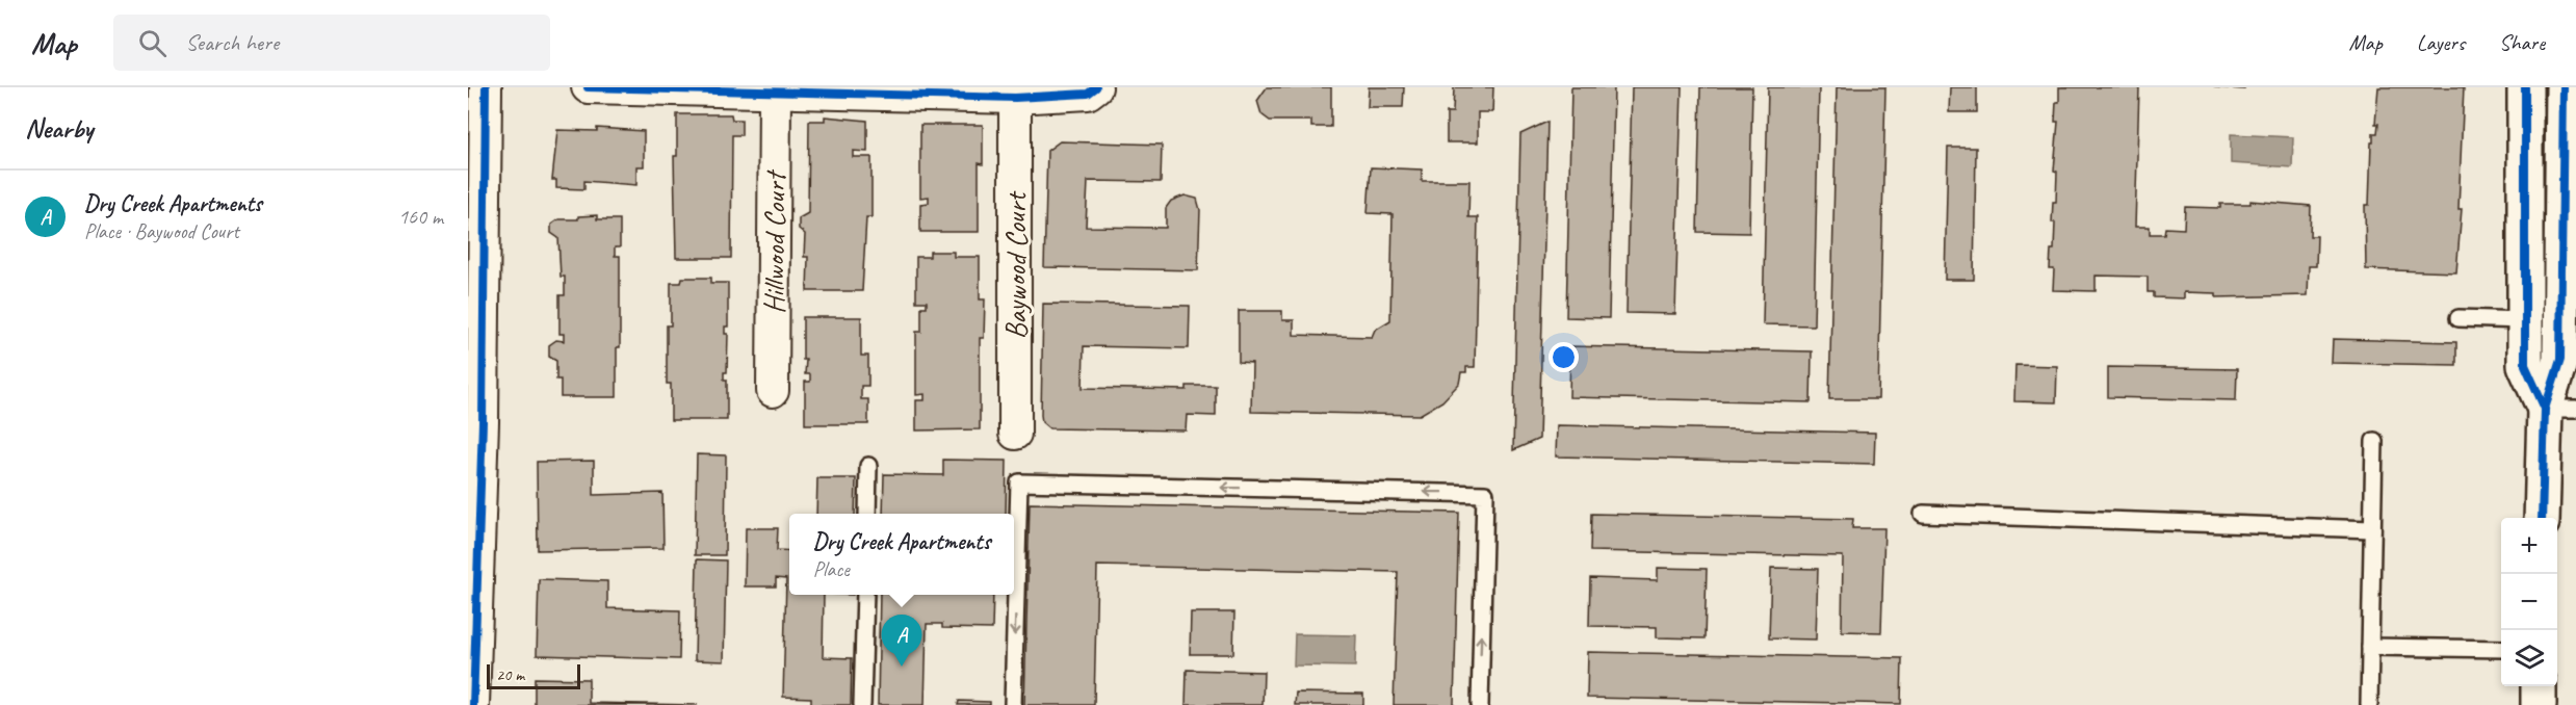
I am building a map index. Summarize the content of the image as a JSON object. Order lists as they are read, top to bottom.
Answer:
{
  "streets": {
    "street": ["Hillwood Court", "Baywood Court"]
  },
  "scale_bar": "20 m",
  "page": {
    "header": "Map",
    "search": "Search here",
    "nav": ["Map", "Layers", "Share"],
    "heading": "Nearby",
    "list": [
      {
        "mark": "A",
        "name": "Dry Creek Apartments",
        "note": "Place · Baywood Court",
        "value": "160 m"
      }
    ],
    "popup": ["Dry Creek Apartments", "Place"],
    "map_buttons": ["+", "−"],
    "pins": "A",
    "scale": "20 m"
  }
}
